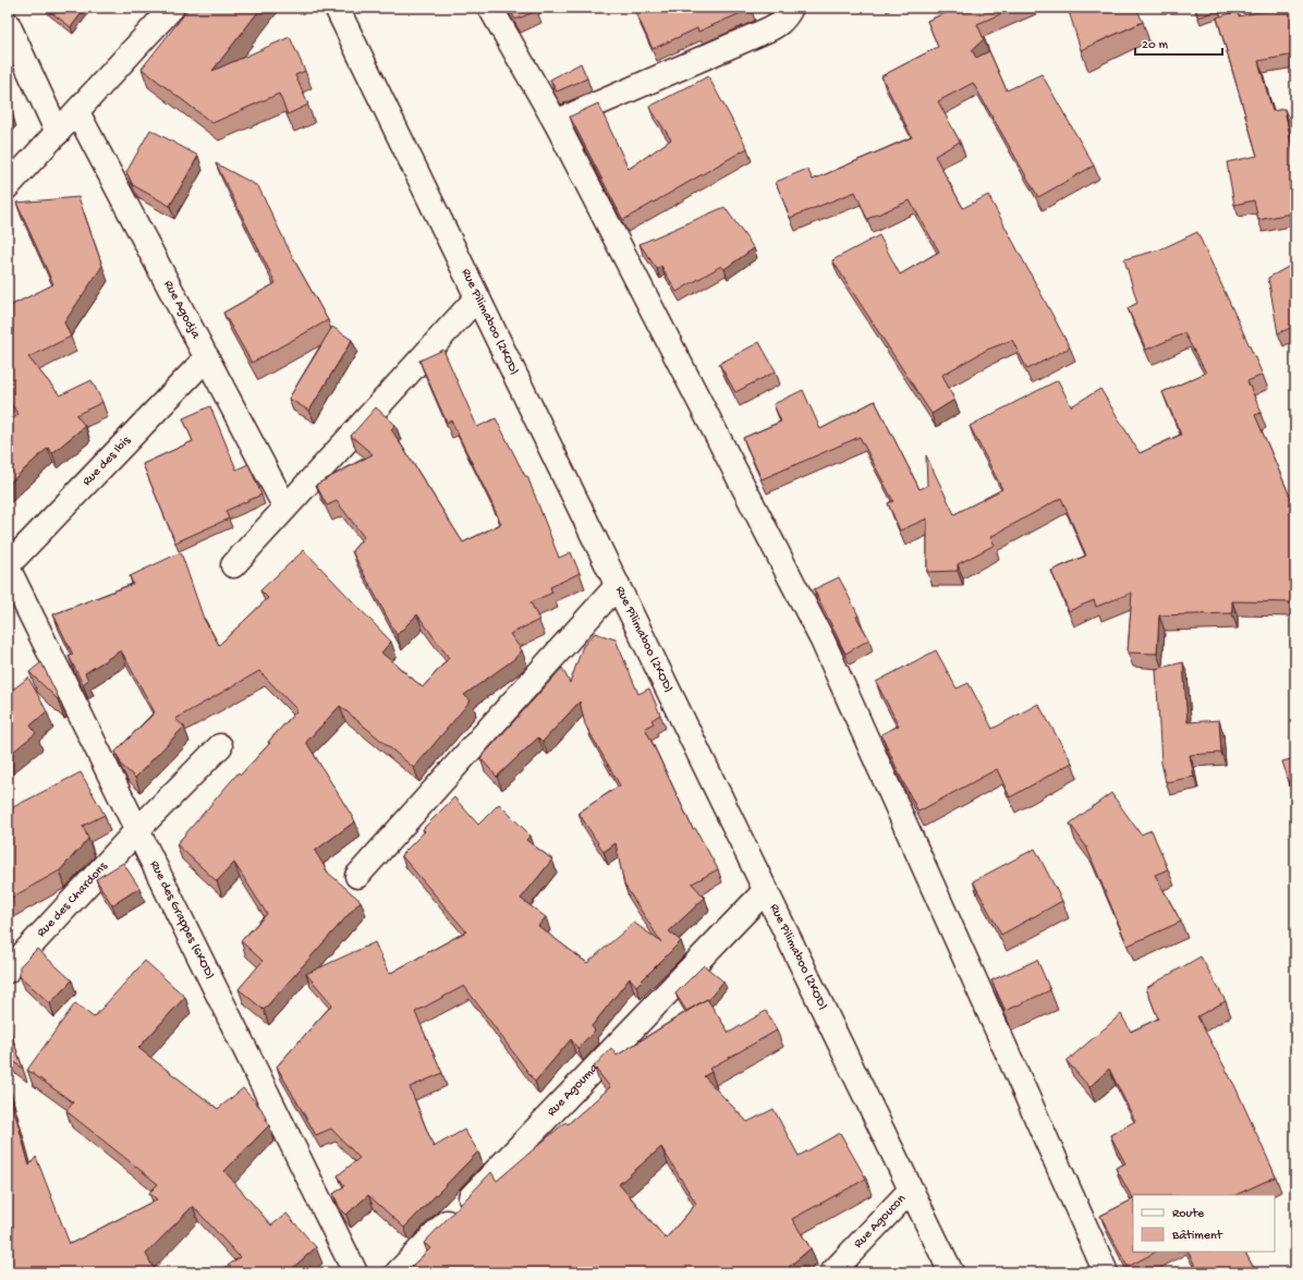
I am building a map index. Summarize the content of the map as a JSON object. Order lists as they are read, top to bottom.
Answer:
{
  "streets": {
    "street": [
      "Rue Agodja",
      "Rue Pilimaboo (2KOD)",
      "Rue des Ibis",
      "Rue des Chardons",
      "Rue des Grappes (6KOD)",
      "Rue Agouma",
      "Rue Agoucon"
    ]
  },
  "crossings": [
    ["Rue Agodja", "Rue des Ibis"],
    ["Rue Pilimaboo (2KOD)", "Rue Agouma"],
    ["Rue Pilimaboo (2KOD)", "Rue Agoucon"],
    ["Rue des Ibis", "Rue des Grappes (6KOD)"],
    ["Rue des Chardons", "Rue des Grappes (6KOD)"]
  ],
  "legend": ["Route", "Bâtiment"],
  "scale_bar": "20 m"
}
